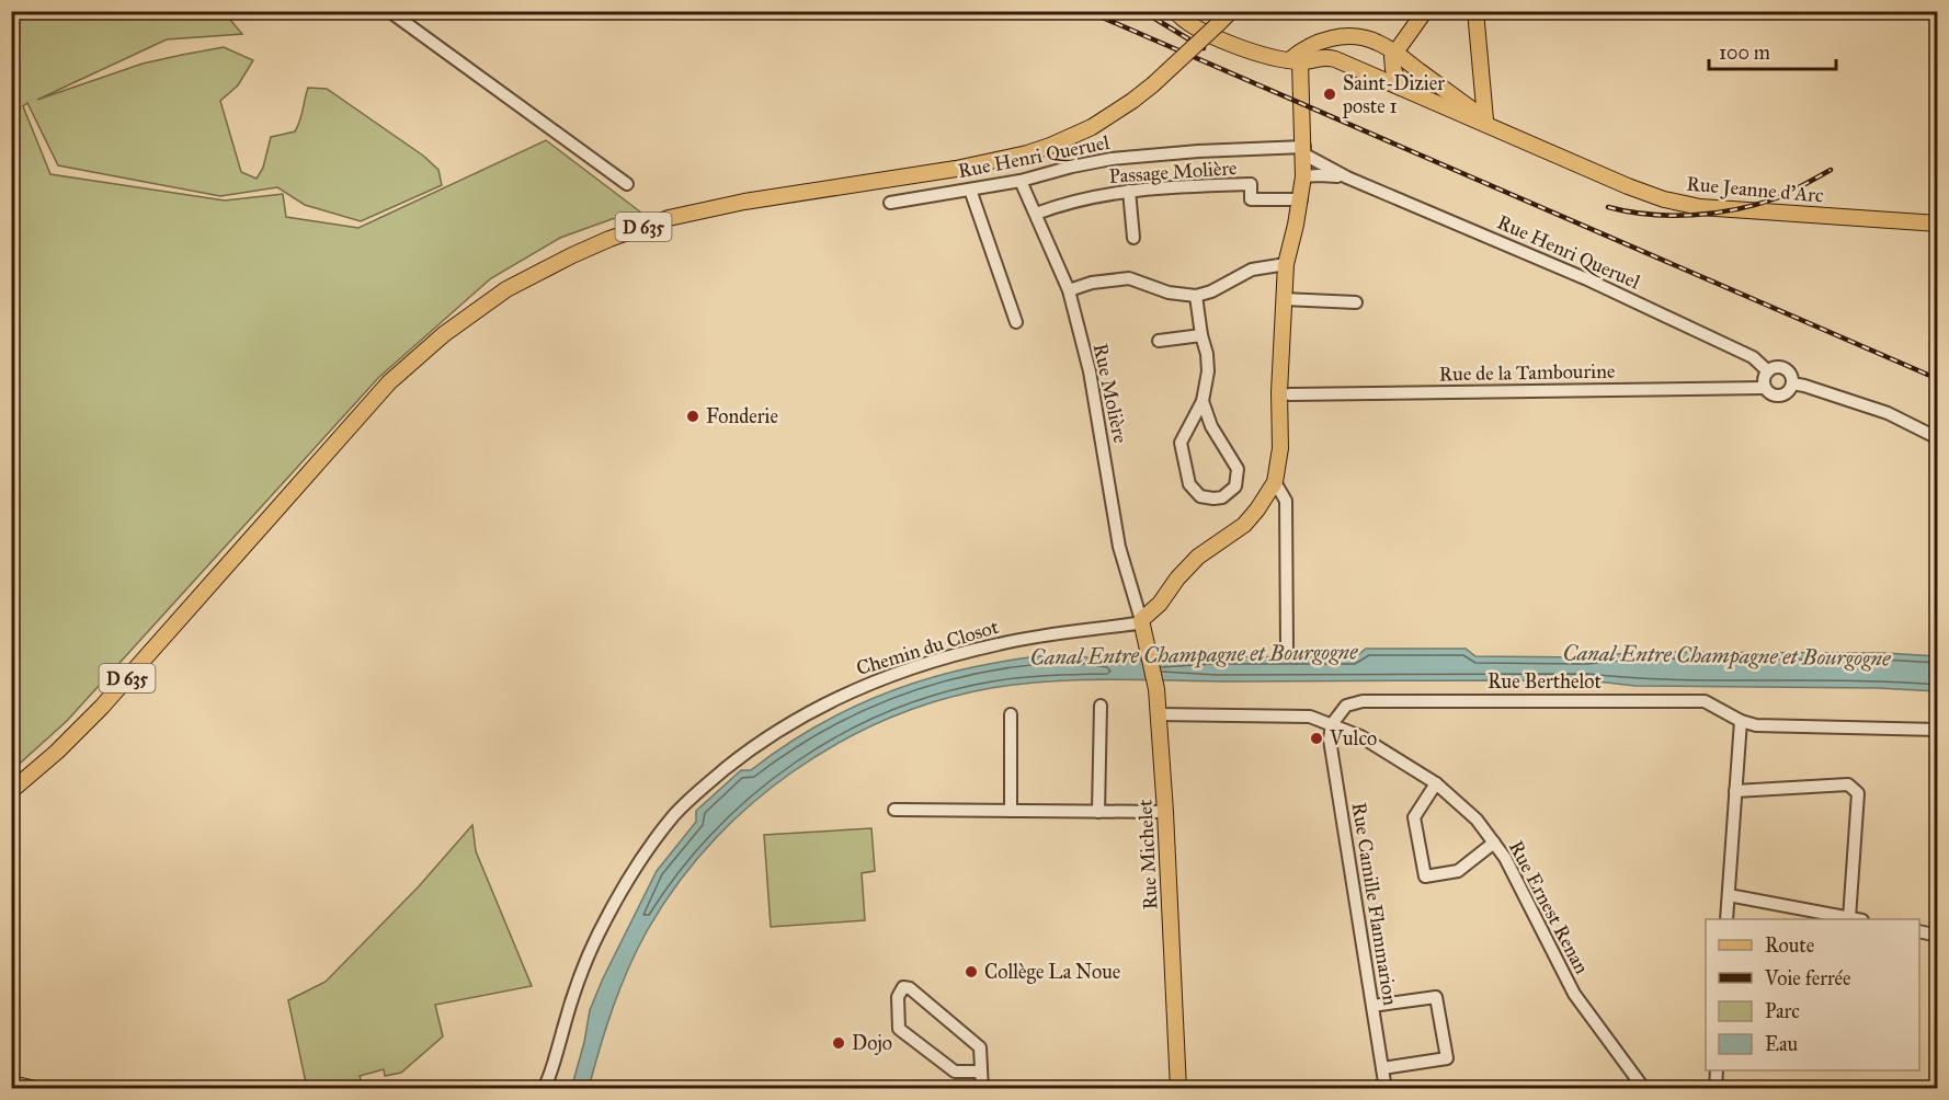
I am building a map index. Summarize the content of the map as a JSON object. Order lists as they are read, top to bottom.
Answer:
{
  "streets": {
    "main road": ["Rue Jeanne d'Arc", "D 635", "Rue Michelet"],
    "street": [
      "Rue Henri Queruel",
      "Passage Molière",
      "Rue de la Tambourine",
      "Rue Molière",
      "Chemin du Closot",
      "Rue Berthelot",
      "Rue Camille Flammarion",
      "Rue Ernest Renan"
    ]
  },
  "crossings": [
    ["Rue Henri Queruel", "Rue de la Tambourine"],
    ["Rue Henri Queruel", "Rue Molière"],
    ["Passage Molière", "Rue Molière"],
    ["Rue Molière", "Chemin du Closot"],
    ["Rue Molière", "Rue Michelet"],
    ["Chemin du Closot", "Rue Michelet"],
    ["Rue Berthelot", "Rue Camille Flammarion"],
    ["Rue Berthelot", "Rue Ernest Renan"],
    ["Rue Camille Flammarion", "Rue Ernest Renan"]
  ],
  "water": ["Canal Entre Champagne et Bourgogne"],
  "places": [
    "Saint-Dizier poste 1",
    "Fonderie",
    "Vulco",
    "Collège La Noue",
    "Dojo"
  ],
  "legend": [
    "Route",
    "Voie ferrée",
    "Parc",
    "Eau"
  ],
  "scale_bar": "100 m"
}
